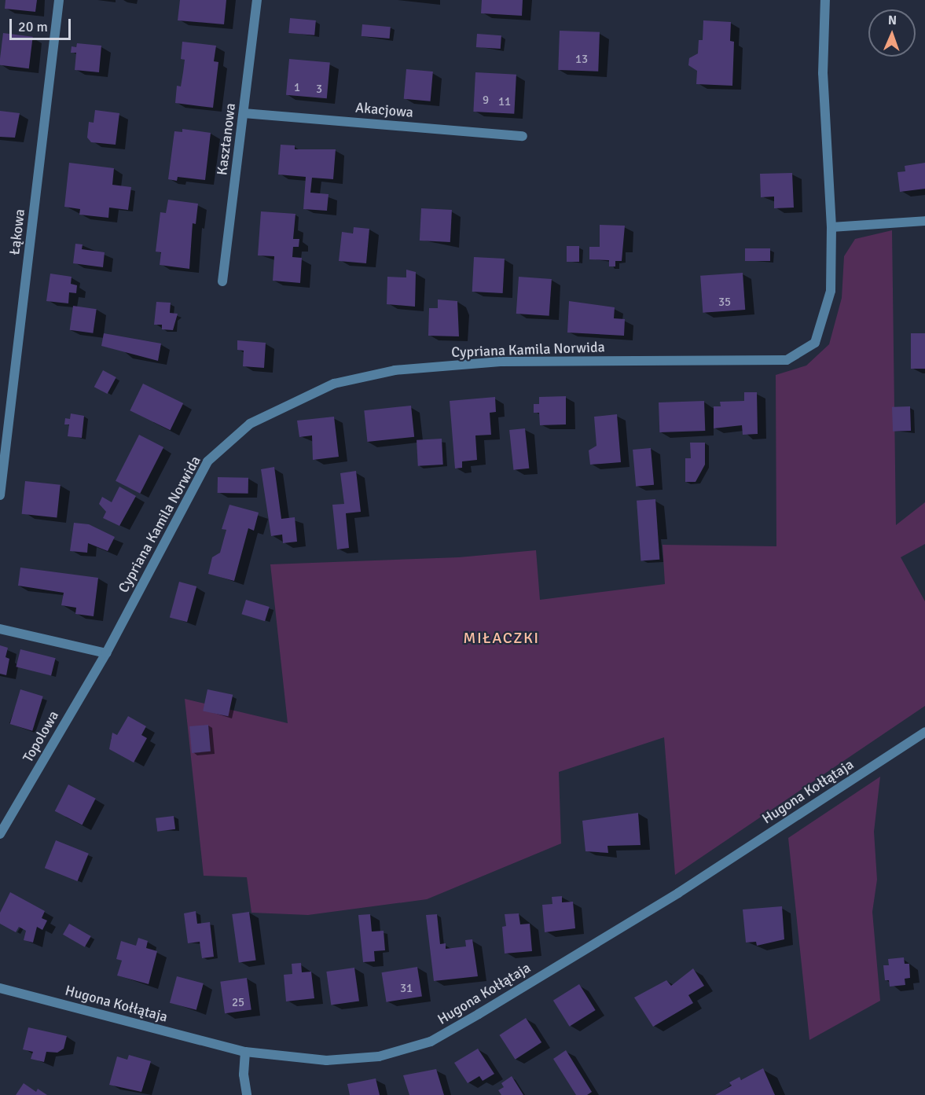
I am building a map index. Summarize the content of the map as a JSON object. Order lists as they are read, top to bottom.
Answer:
{
  "streets": {
    "street": [
      "Akacjowa",
      "Kasztanowa",
      "Łąkowa",
      "Cypriana Kamila Norwida",
      "Topolowa",
      "Hugona Kołłątaja"
    ]
  },
  "crossings": [
    ["Akacjowa", "Kasztanowa"],
    ["Cypriana Kamila Norwida", "Topolowa"]
  ],
  "districts": ["MIŁACZKI"],
  "house_numbers": [
    "13",
    "1",
    "3",
    "9",
    "11",
    "35",
    "31",
    "25"
  ],
  "scale_bar": "20 m",
  "north": "top"
}
